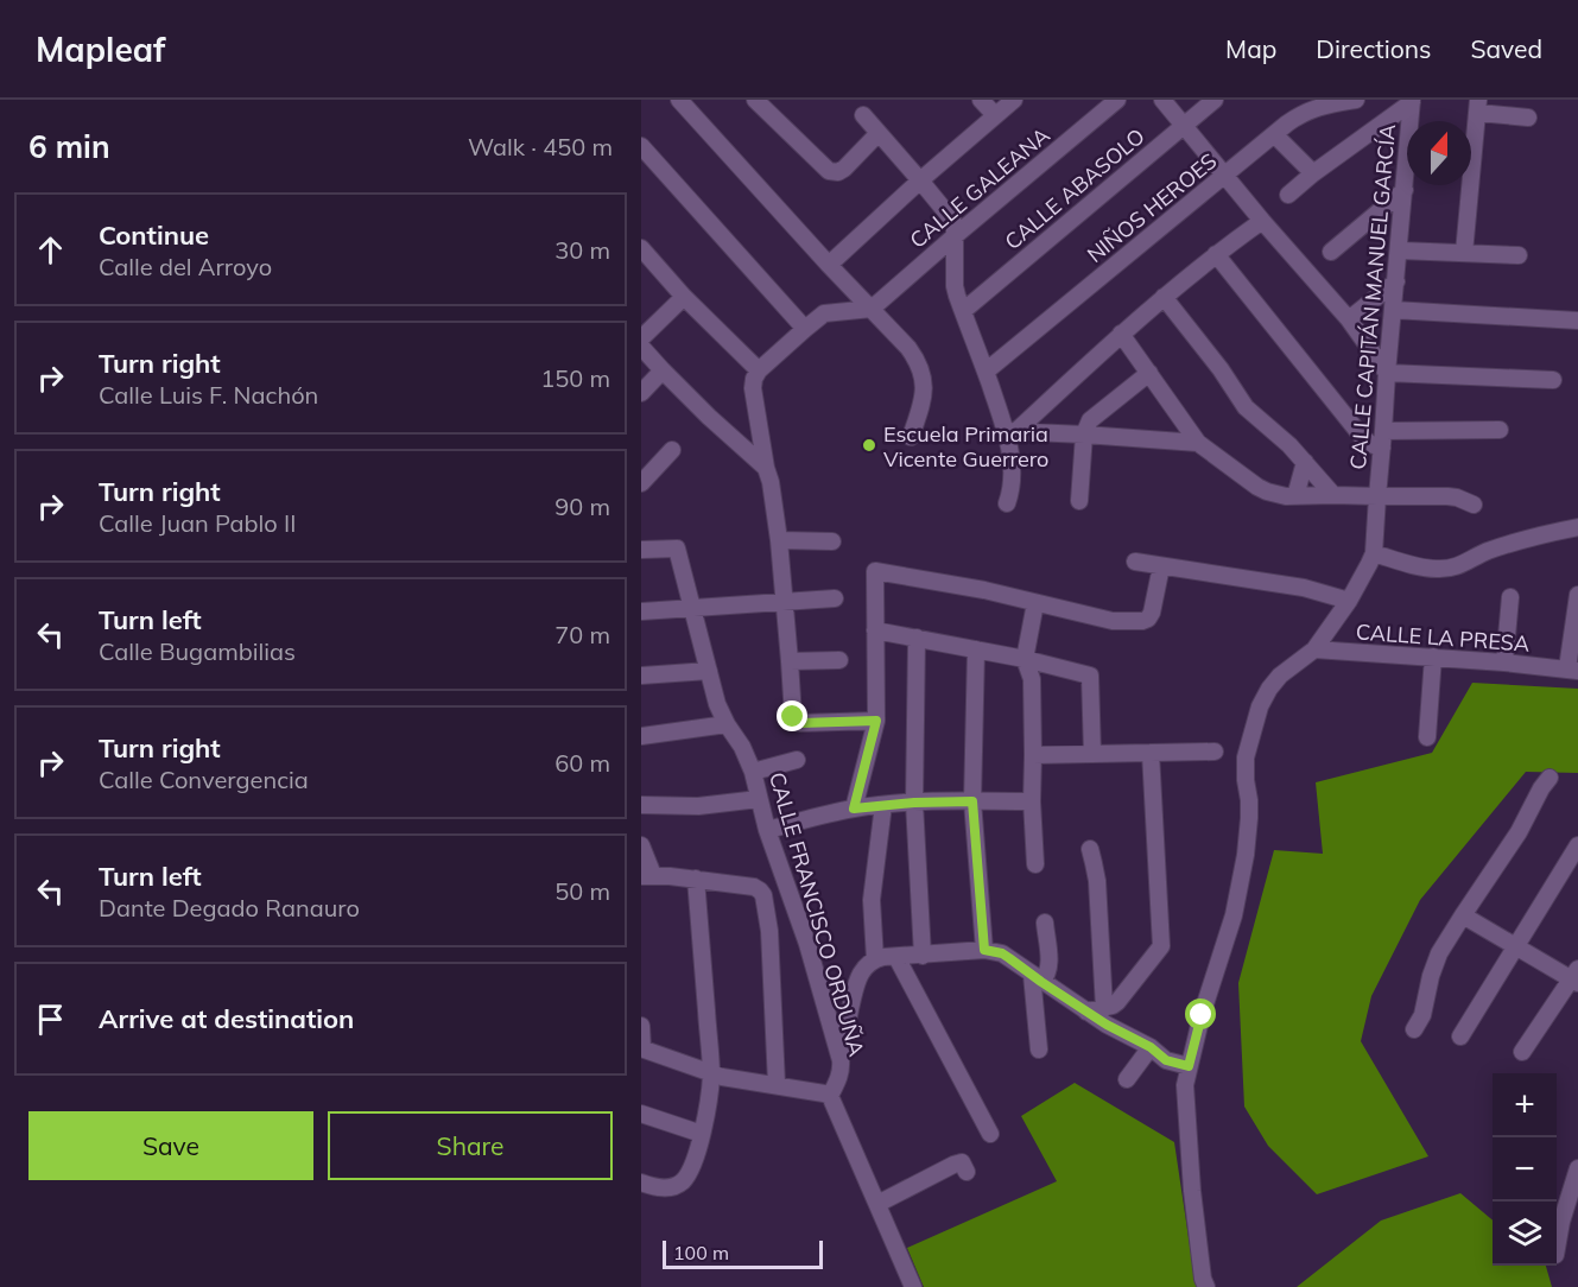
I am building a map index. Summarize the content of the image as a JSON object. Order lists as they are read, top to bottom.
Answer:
{
  "streets": {
    "street": [
      "CALLE GALEANA",
      "CALLE ABASOLO",
      "NIÑOS HEROES",
      "CALLE CAPITÁN MANUEL GARCÍA",
      "CALLE LA PRESA",
      "CALLE FRANCISCO ORDUÑA"
    ]
  },
  "places": ["Escuela Primaria Vicente Guerrero"],
  "scale_bar": "100 m",
  "north": "top",
  "page": {
    "header": "Mapleaf",
    "nav": ["Map", "Directions", "Saved"],
    "heading": ["6 min", "Walk · 450 m"],
    "list": [
      ["Continue", "Calle del Arroyo", "30 m"],
      ["Turn right", "Calle Luis F. Nachón", "150 m"],
      ["Turn right", "Calle Juan Pablo II", "90 m"],
      ["Turn left", "Calle Bugambilias", "70 m"],
      ["Turn right", "Calle Convergencia", "60 m"],
      ["Turn left", "Dante Degado Ranauro", "50 m"],
      "Arrive at destination"
    ],
    "map_buttons": ["+", "−"],
    "buttons": ["Save", "Share"],
    "scale": "100 m"
  }
}
